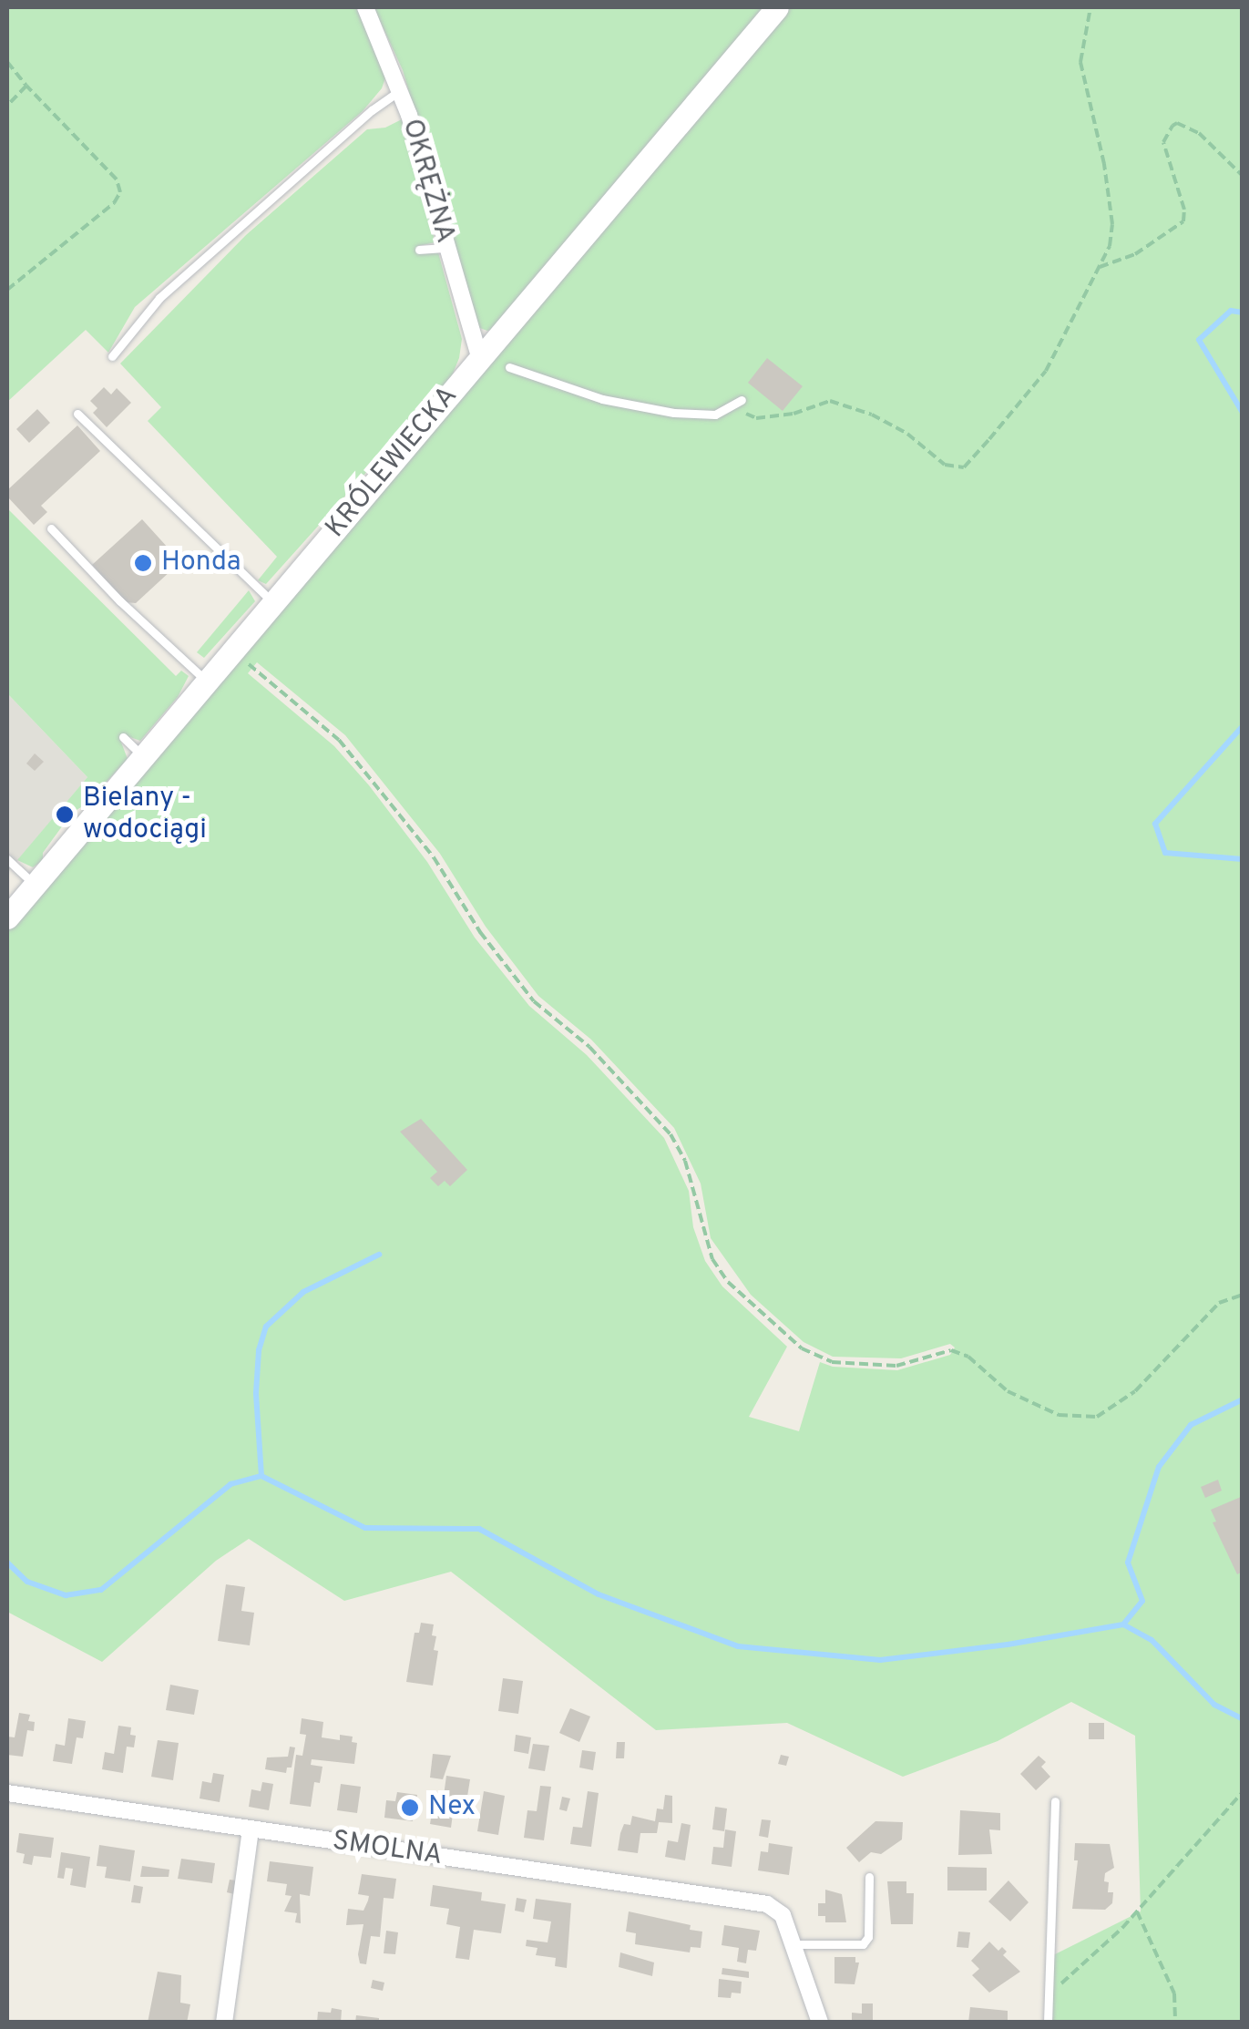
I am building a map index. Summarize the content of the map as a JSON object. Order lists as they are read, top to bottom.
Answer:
{
  "streets": {
    "main road": ["KRÓLEWIECKA"],
    "street": ["OKRĘŻNA", "SMOLNA"]
  },
  "crossings": [
    ["OKRĘŻNA", "KRÓLEWIECKA"]
  ],
  "places": ["Honda", "Bielany - wodociągi", "Nex"]
}
